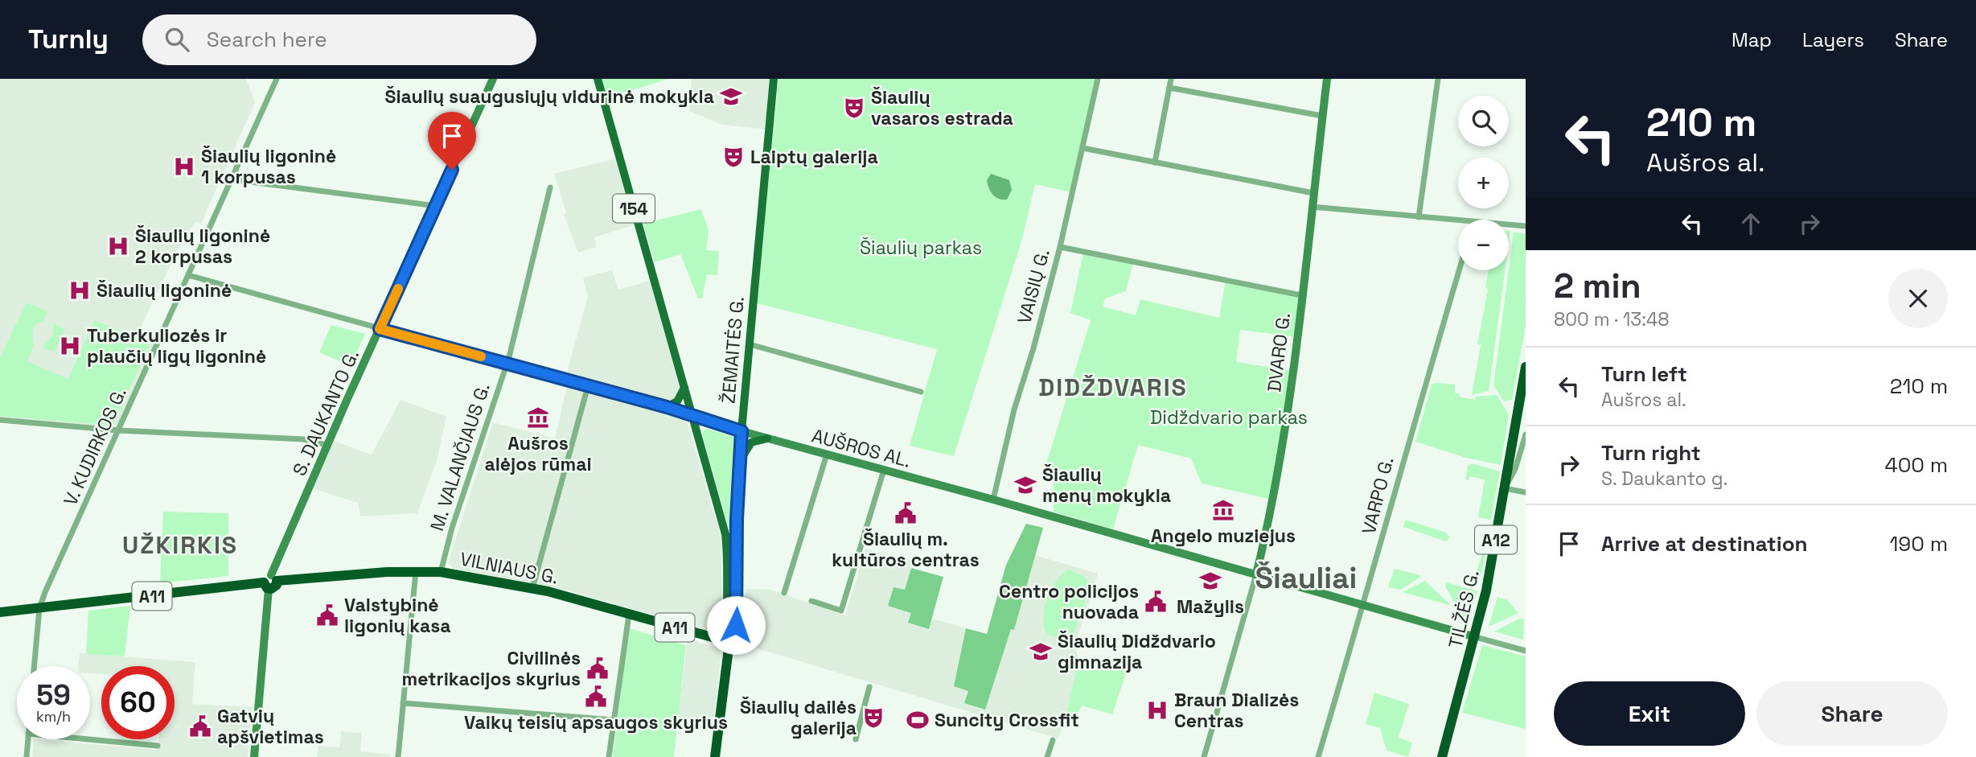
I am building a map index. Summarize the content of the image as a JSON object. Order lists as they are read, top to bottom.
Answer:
{
  "streets": {
    "highway": [
      "ŽEMAITĖS G.",
      "A12",
      "VILNIAUS G.",
      "A11",
      "TILŽĖS G."
    ],
    "main road": [
      "154",
      "DVARO G.",
      "S. DAUKANTO G.",
      "AUŠROS AL."
    ],
    "street": [
      "VAISIŲ G.",
      "V. KUDIRKOS G.",
      "M. VALANČIAUS G.",
      "VARPO G."
    ]
  },
  "crossings": [
    ["154", "ŽEMAITĖS G."],
    ["154", "AUŠROS AL."],
    ["154", "VILNIAUS G."],
    ["VAISIŲ G.", "AUŠROS AL."],
    ["ŽEMAITĖS G.", "AUŠROS AL."],
    ["ŽEMAITĖS G.", "VILNIAUS G."],
    ["DVARO G.", "AUŠROS AL."],
    ["S. DAUKANTO G.", "AUŠROS AL."],
    ["S. DAUKANTO G.", "VILNIAUS G."],
    ["V. KUDIRKOS G.", "AUŠROS AL."],
    ["V. KUDIRKOS G.", "VILNIAUS G."],
    ["AUŠROS AL.", "M. VALANČIAUS G."],
    ["AUŠROS AL.", "VARPO G."],
    ["AUŠROS AL.", "TILŽĖS G."],
    ["M. VALANČIAUS G.", "VILNIAUS G."]
  ],
  "districts": ["DIDŽDVARIS", "UŽKIRKIS", "Šiauliai"],
  "parks": ["Šiaulių parkas", "Didždvario parkas"],
  "places": {
    "school or university": [
      "Šiaulių suaugusiųjų vidurinė mokykla",
      "Šiaulių menų mokykla",
      "Mažylis",
      "Šiaulių Didždvario gimnazija"
    ],
    "theatre": ["Šiaulių vasaros estrada", "Laiptų galerija", "Šiaulių dailės galerija"],
    "hospital": [
      "Šiaulių ligoninė 1 korpusas",
      "Šiaulių ligoninė 2 korpusas",
      "Šiaulių ligoninė",
      "Tuberkuliozės ir plaučių ligų ligoninė",
      "Braun Dializės Centras"
    ],
    "museum": ["Aušros alėjos rūmai", "Angelo muziejus"],
    "public building": [
      "Šiaulių m. kultūros centras",
      "Centro policijos nuovada",
      "Valstybinė ligonių kasa",
      "Civilinės metrikacijos skyrius",
      "Vaikų teisių apsaugos skyrius",
      "Gatvių apšvietimas"
    ],
    "sports": ["Suncity Crossfit"]
  },
  "page": {
    "header": "Turnly",
    "search": "Search here",
    "nav": ["Map", "Layers", "Share"],
    "turn": ["210 m", "Aušros al."],
    "map_buttons": ["+", "−"],
    "heading": ["2 min", "800 m · 13:48"],
    "list": [
      {
        "name": "Turn left",
        "note": "Aušros al.",
        "value": "210 m"
      },
      {
        "name": "Turn right",
        "note": "S. Daukanto g.",
        "value": "400 m"
      },
      {
        "name": "Arrive at destination",
        "value": "190 m"
      }
    ],
    "speed": "59 km/h",
    "limit": "60",
    "buttons": ["Exit", "Share"]
  }
}
